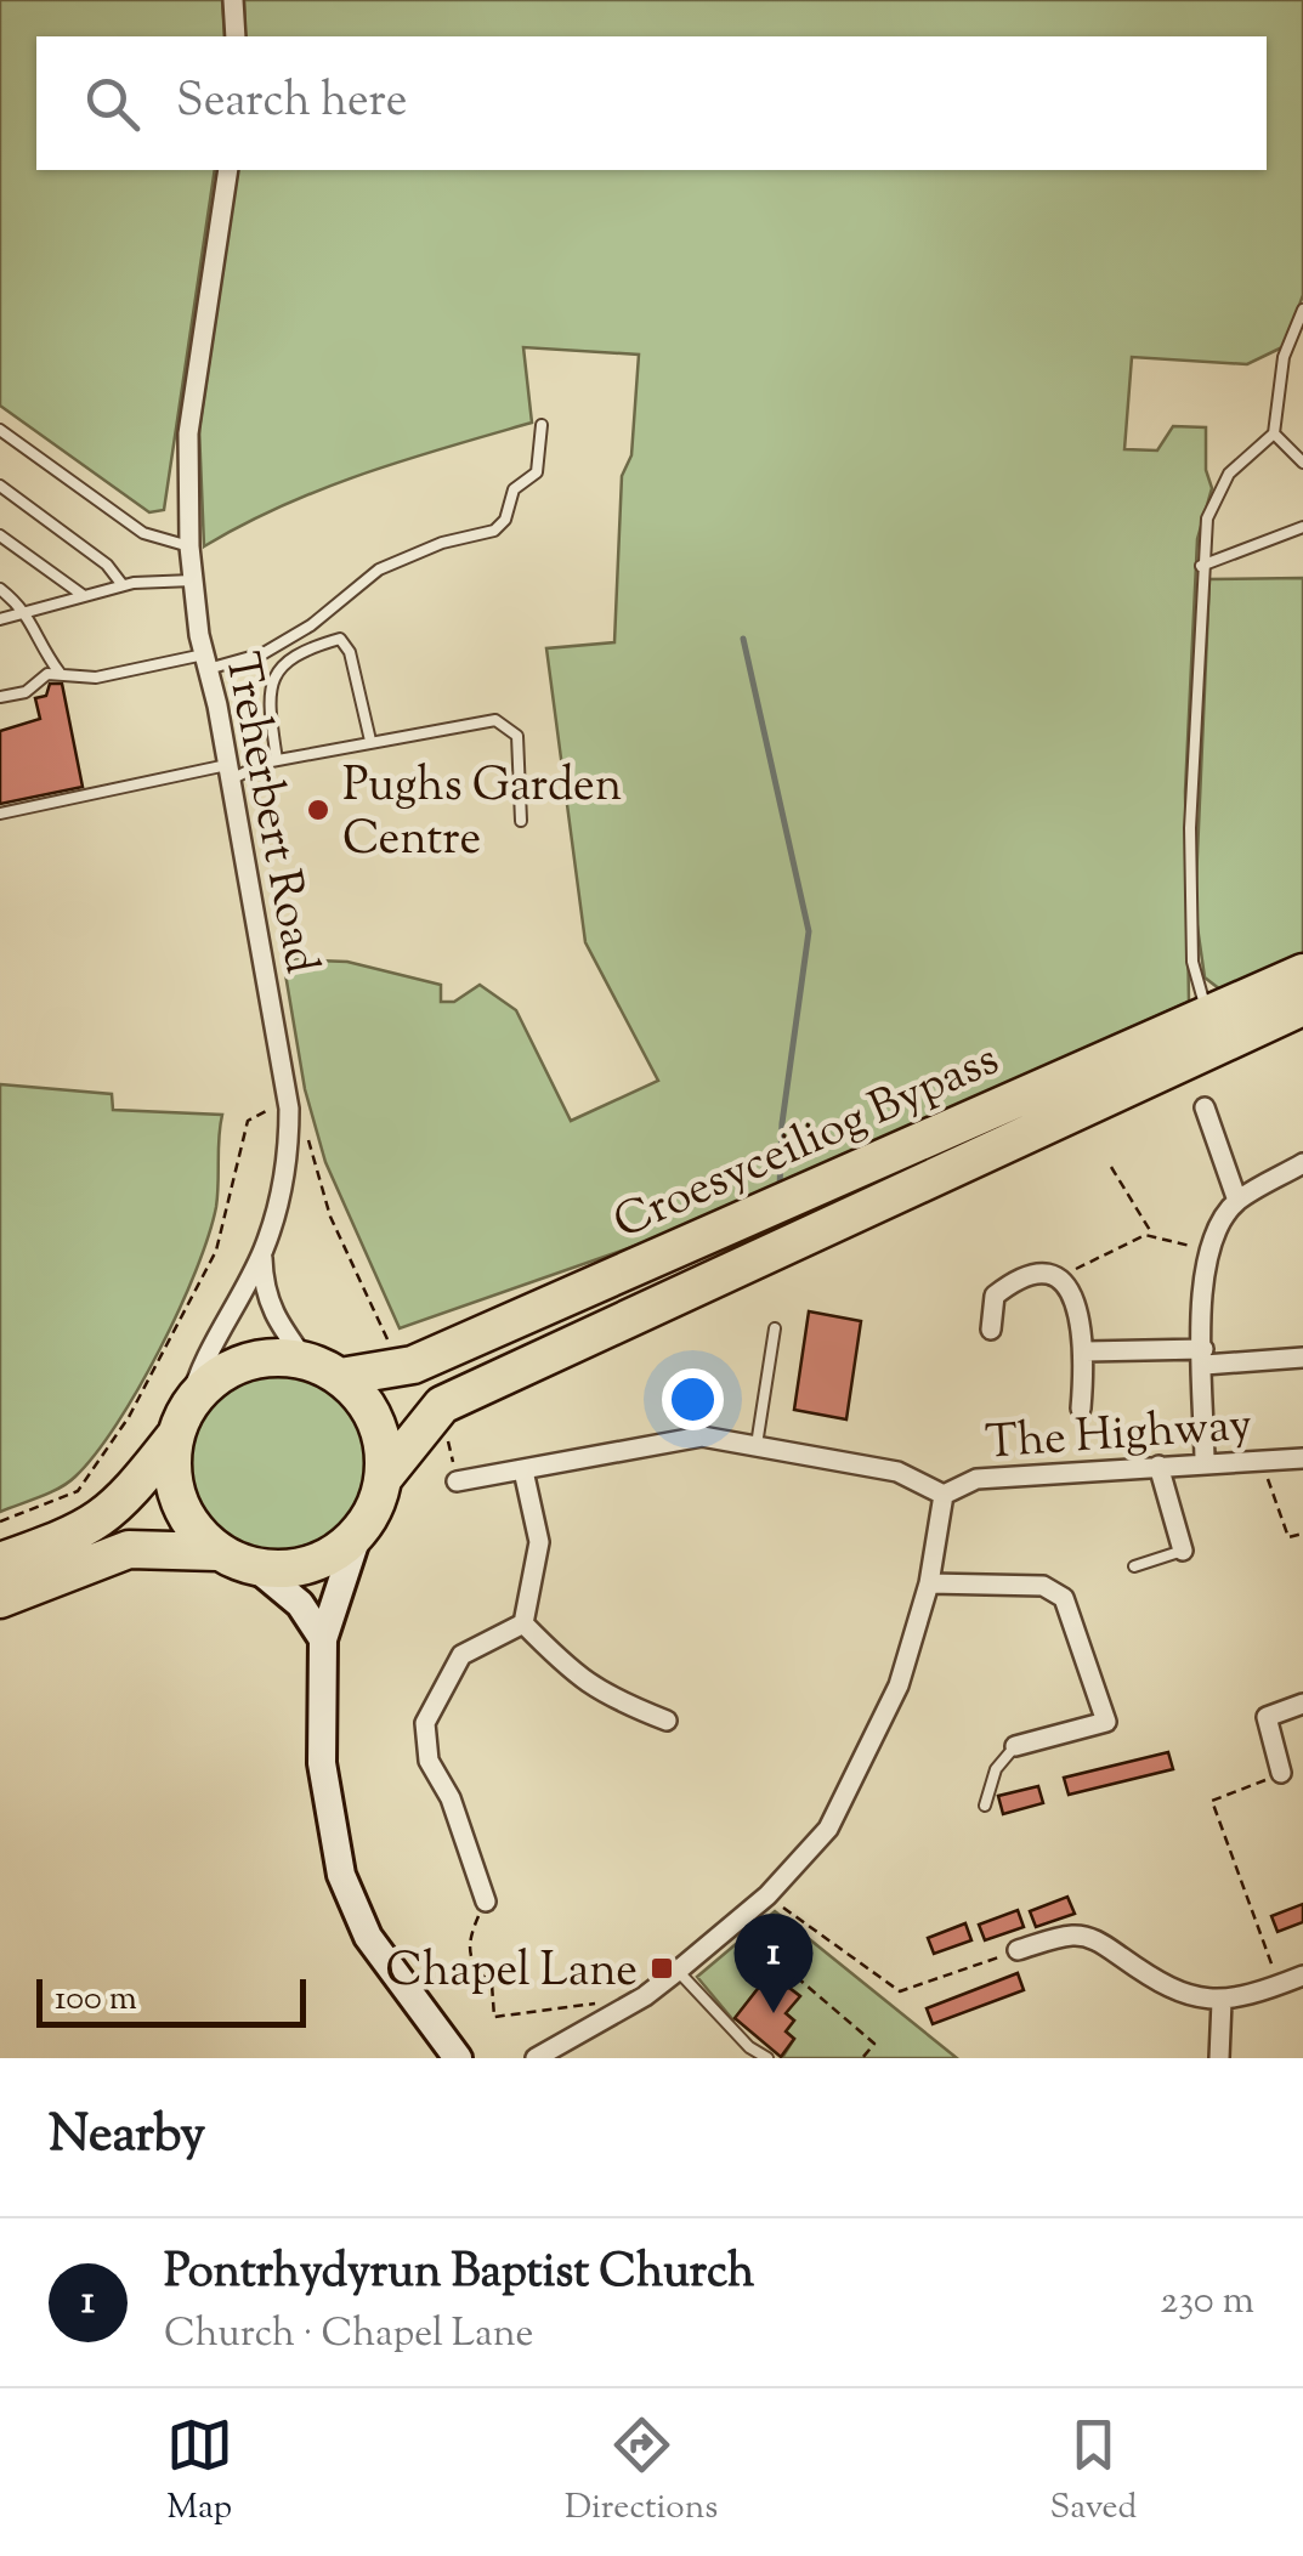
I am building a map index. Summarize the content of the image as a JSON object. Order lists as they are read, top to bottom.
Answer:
{
  "streets": {
    "highway": ["Croesyceiliog Bypass"],
    "street": ["Treherbert Road", "The Highway"]
  },
  "crossings": [
    ["Treherbert Road", "Croesyceiliog Bypass"]
  ],
  "places": {
    "other": ["Pughs Garden Centre"],
    "transit": ["Chapel Lane"]
  },
  "scale_bar": "100 m",
  "page": {
    "search": "Search here",
    "pins": "1",
    "scale": "100 m",
    "heading": "Nearby",
    "list": [
      {
        "mark": "1",
        "name": "Pontrhydyrun Baptist Church",
        "note": "Church · Chapel Lane",
        "value": "230 m"
      }
    ],
    "nav": ["Map", "Directions", "Saved"]
  }
}
